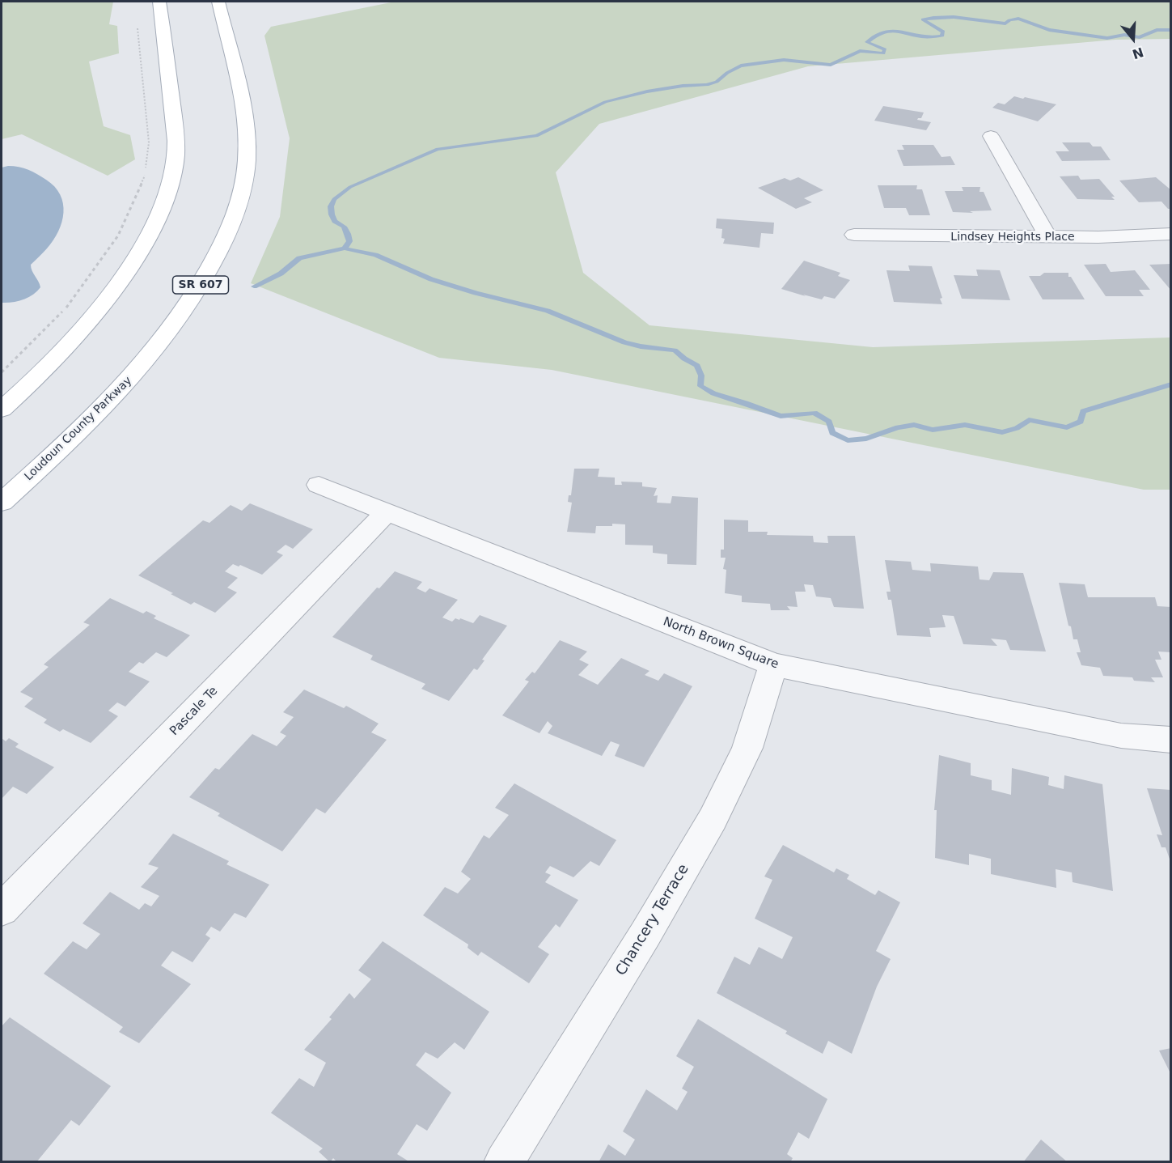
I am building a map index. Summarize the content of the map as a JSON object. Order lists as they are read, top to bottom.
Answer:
{
  "streets": {
    "main road": ["SR 607", "Loudoun County Parkway"],
    "street": [
      "Lindsey Heights Place",
      "North Brown Square",
      "Pascale Te",
      "Chancery Terrace"
    ]
  },
  "crossings": [
    ["North Brown Square", "Pascale Te"],
    ["North Brown Square", "Chancery Terrace"]
  ],
  "north": "bottom"
}
